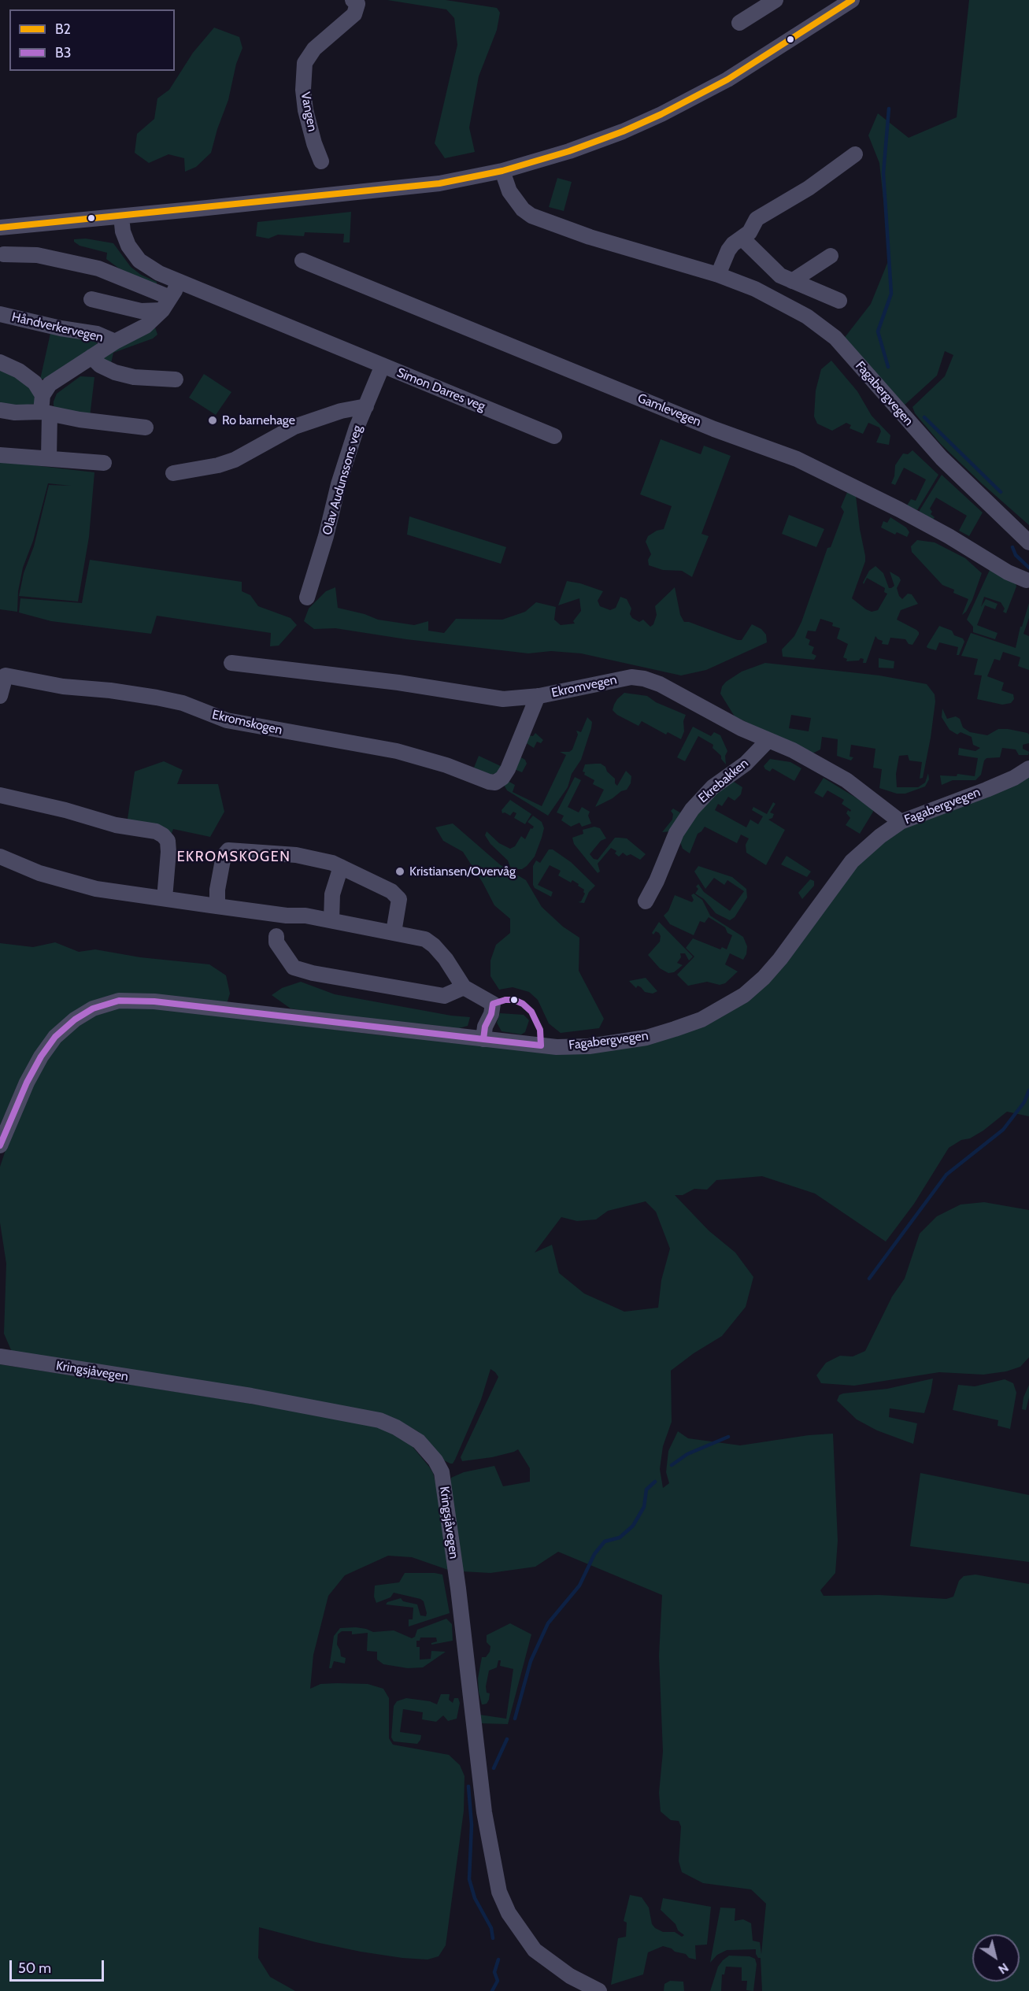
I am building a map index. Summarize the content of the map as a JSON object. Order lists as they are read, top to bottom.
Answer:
{
  "streets": {
    "street": [
      "Vangen",
      "Håndverkervegen",
      "Simon Darres veg",
      "Fagabergvegen",
      "Gamlevegen",
      "Olav Audunssons veg",
      "Ekromvegen",
      "Ekromskogen",
      "Ekrebakken",
      "Kringsjåvegen"
    ]
  },
  "crossings": [
    ["Håndverkervegen", "Simon Darres veg"],
    ["Simon Darres veg", "Olav Audunssons veg"],
    ["Fagabergvegen", "Ekromvegen"],
    ["Ekromvegen", "Ekromskogen"],
    ["Ekromvegen", "Ekrebakken"]
  ],
  "districts": ["EKROMSKOGEN"],
  "places": ["Ro barnehage", "Kristiansen/Overvåg"],
  "lines": ["transit line B2", "transit line B3"],
  "legend": ["B2", "B3"],
  "scale_bar": "50 m",
  "north": "bottom right"
}
